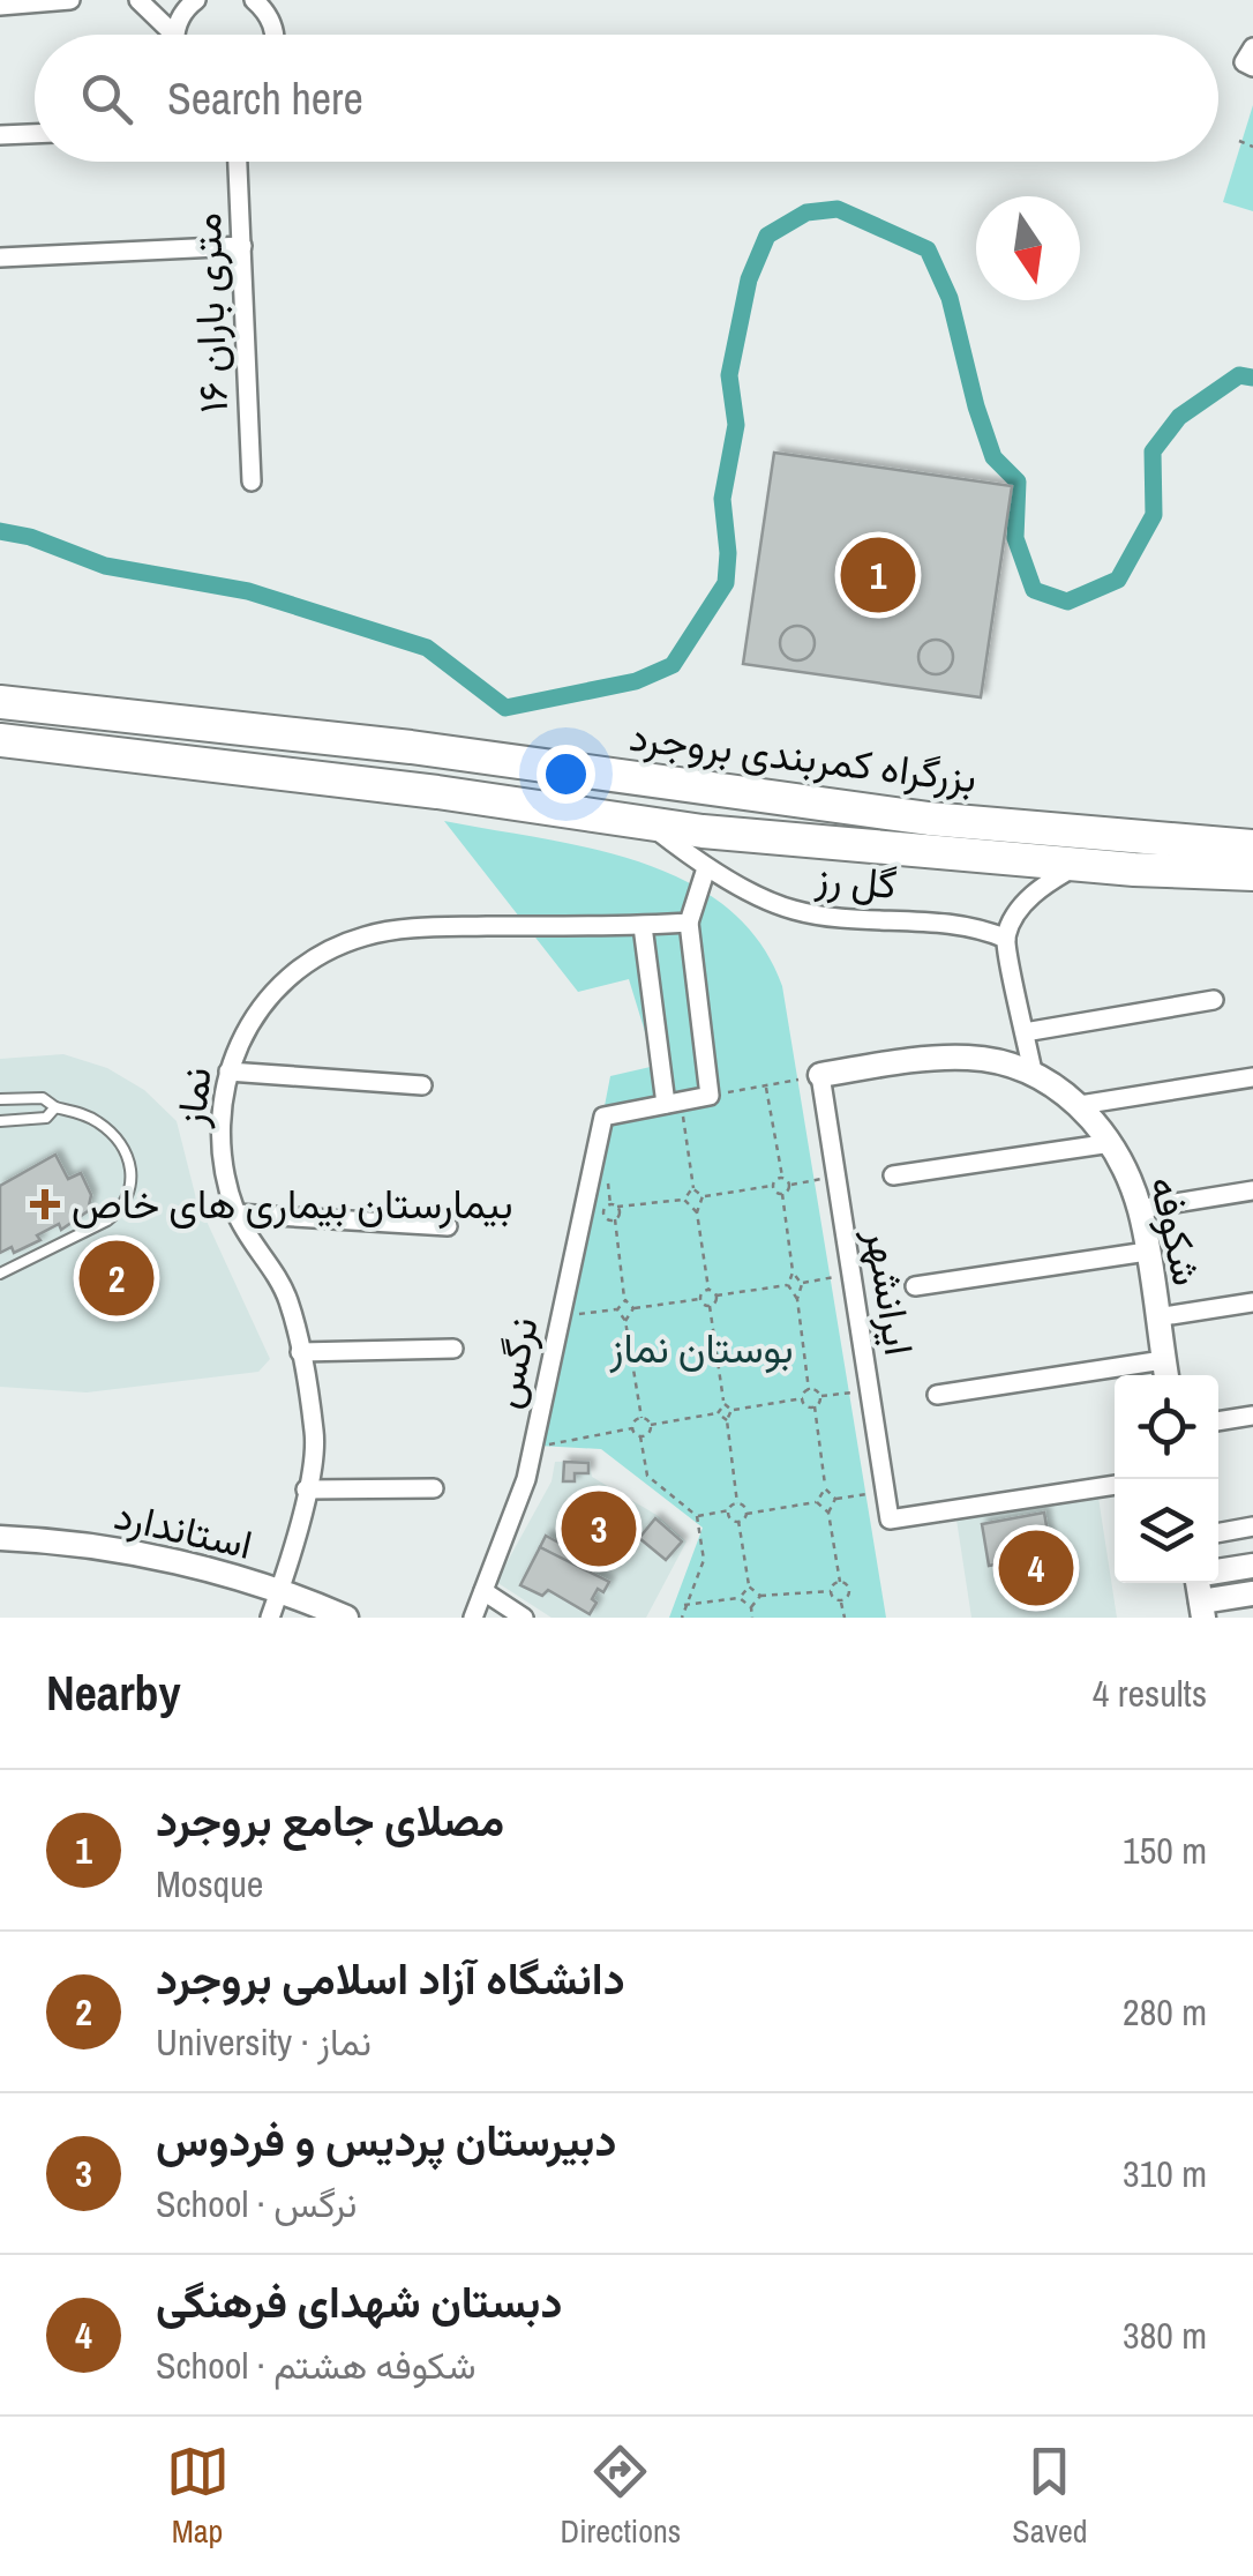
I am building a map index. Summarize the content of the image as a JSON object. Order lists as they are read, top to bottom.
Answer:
{
  "streets": {
    "highway": ["بزرگراه کمربندی بروجرد"],
    "street": [
      "۱۶ متری باران",
      "گل رز",
      "نماز",
      "شکوفه",
      "ایرانشهر",
      "نرگس",
      "استاندارد"
    ]
  },
  "crossings": [
    ["بزرگراه کمربندی بروجرد", "گل رز"],
    ["نماز", "استاندارد"],
    ["شکوفه", "ایرانشهر"]
  ],
  "parks": ["بوستان نماز"],
  "places": {
    "health": ["بیمارستان بیماری های خاص"]
  },
  "north": "bottom",
  "page": {
    "search": "Search here",
    "pins": [
      "1",
      "2",
      "3",
      "4"
    ],
    "heading": ["Nearby", "4 results"],
    "list": [
      {
        "mark": "1",
        "name": "مصلای جامع بروجرد",
        "note": "Mosque",
        "value": "150 m"
      },
      {
        "mark": "2",
        "name": "دانشگاه آزاد اسلامی بروجرد",
        "note": "University · نماز",
        "value": "280 m"
      },
      {
        "mark": "3",
        "name": "دبیرستان پردیس و فردوس",
        "note": "School · نرگس",
        "value": "310 m"
      },
      {
        "mark": "4",
        "name": "دبستان شهدای فرهنگی",
        "note": "School · شکوفه هشتم",
        "value": "380 m"
      }
    ],
    "nav": ["Map", "Directions", "Saved"]
  }
}
